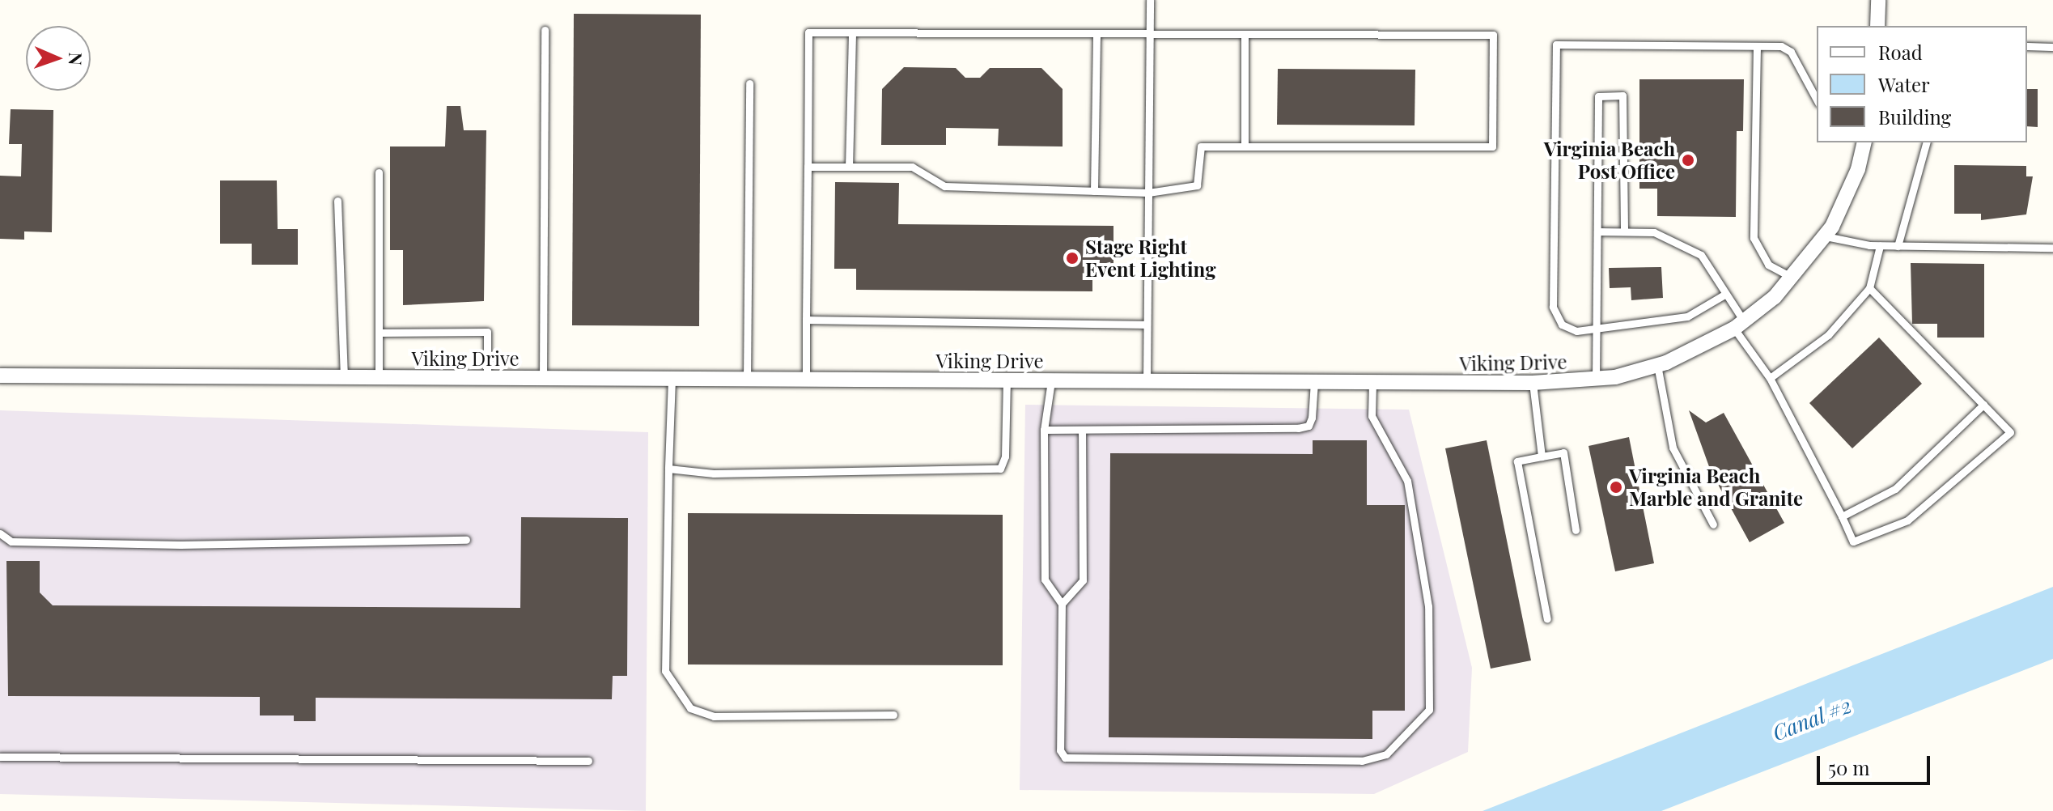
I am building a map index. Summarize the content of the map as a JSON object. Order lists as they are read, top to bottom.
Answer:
{
  "streets": {
    "street": ["Viking Drive"]
  },
  "water": ["Canal #2"],
  "places": ["Virginia Beach Post Office", "Stage Right Event Lighting", "Virginia Beach Marble and Granite"],
  "legend": ["Road", "Water", "Building"],
  "scale_bar": "50 m",
  "north": "right"
}
